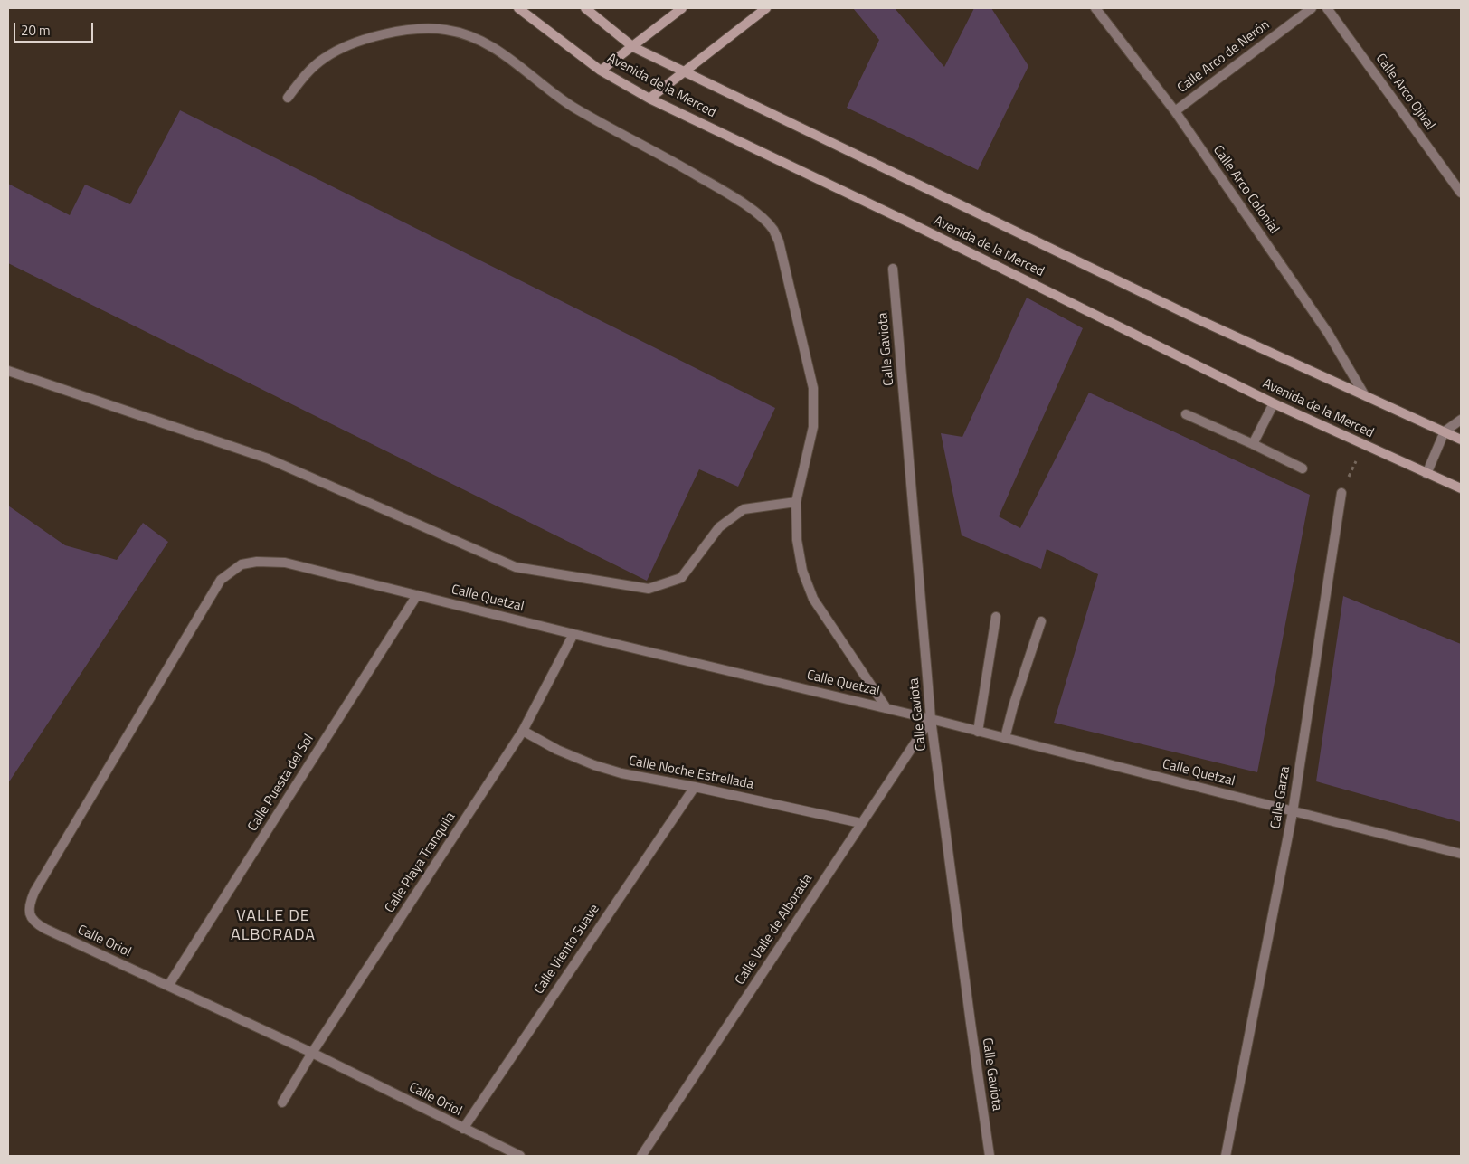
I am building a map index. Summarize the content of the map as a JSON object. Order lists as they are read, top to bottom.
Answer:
{
  "streets": {
    "street": [
      "Calle Arco de Nerón",
      "Avenida de la Merced",
      "Calle Arco Ojival",
      "Calle Arco Colonial",
      "Calle Gaviota",
      "Calle Quetzal",
      "Calle Noche Estrellada",
      "Calle Puesta del Sol",
      "Calle Garza",
      "Calle Playa Tranquila",
      "Calle Valle de Alborada",
      "Calle Oriol",
      "Calle Viento Suave"
    ]
  },
  "crossings": [
    ["Calle Arco de Nerón", "Calle Arco Colonial"],
    ["Avenida de la Merced", "Calle Arco Colonial"],
    ["Calle Gaviota", "Calle Quetzal"],
    ["Calle Gaviota", "Calle Valle de Alborada"],
    ["Calle Quetzal", "Calle Puesta del Sol"],
    ["Calle Quetzal", "Calle Garza"],
    ["Calle Quetzal", "Calle Playa Tranquila"],
    ["Calle Quetzal", "Calle Valle de Alborada"],
    ["Calle Quetzal", "Calle Oriol"],
    ["Calle Noche Estrellada", "Calle Playa Tranquila"],
    ["Calle Noche Estrellada", "Calle Valle de Alborada"],
    ["Calle Noche Estrellada", "Calle Viento Suave"],
    ["Calle Puesta del Sol", "Calle Oriol"],
    ["Calle Playa Tranquila", "Calle Oriol"],
    ["Calle Oriol", "Calle Viento Suave"]
  ],
  "districts": ["VALLE DE ALBORADA"],
  "scale_bar": "20 m"
}
